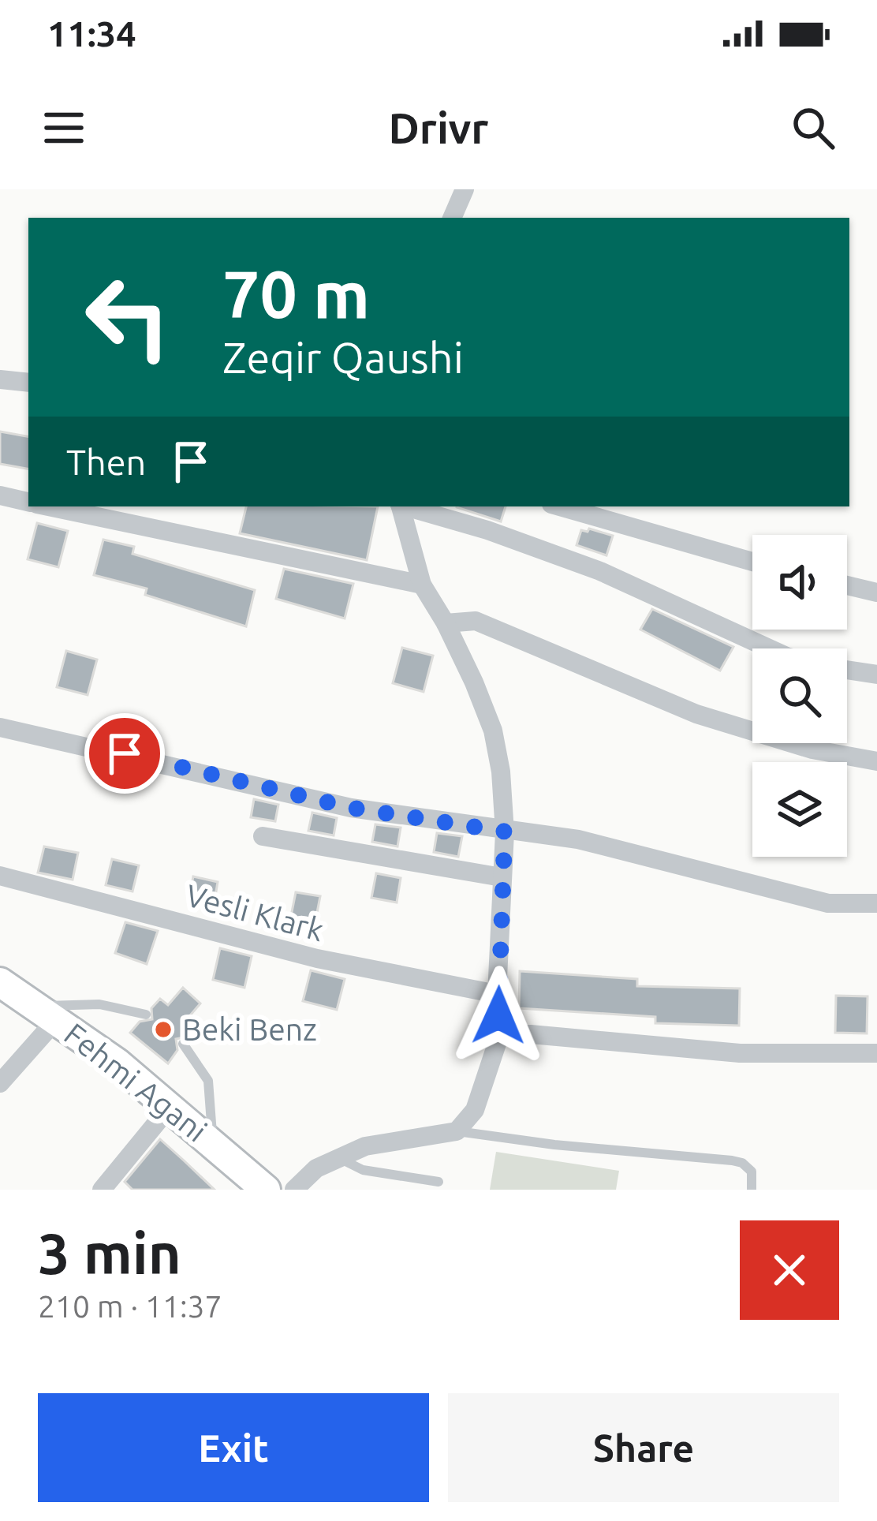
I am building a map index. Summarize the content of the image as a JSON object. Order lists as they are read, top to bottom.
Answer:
{
  "streets": {
    "main road": ["Fehmi Agani"],
    "street": ["Vesli Klark"]
  },
  "places": ["Beki Benz"],
  "page": {
    "status": "11:34",
    "header": "Drivr",
    "turn": ["70 m", "Zeqir Qaushi"],
    "then": "Then",
    "heading": ["3 min", "210 m · 11:37"],
    "buttons": ["Exit", "Share"]
  }
}
